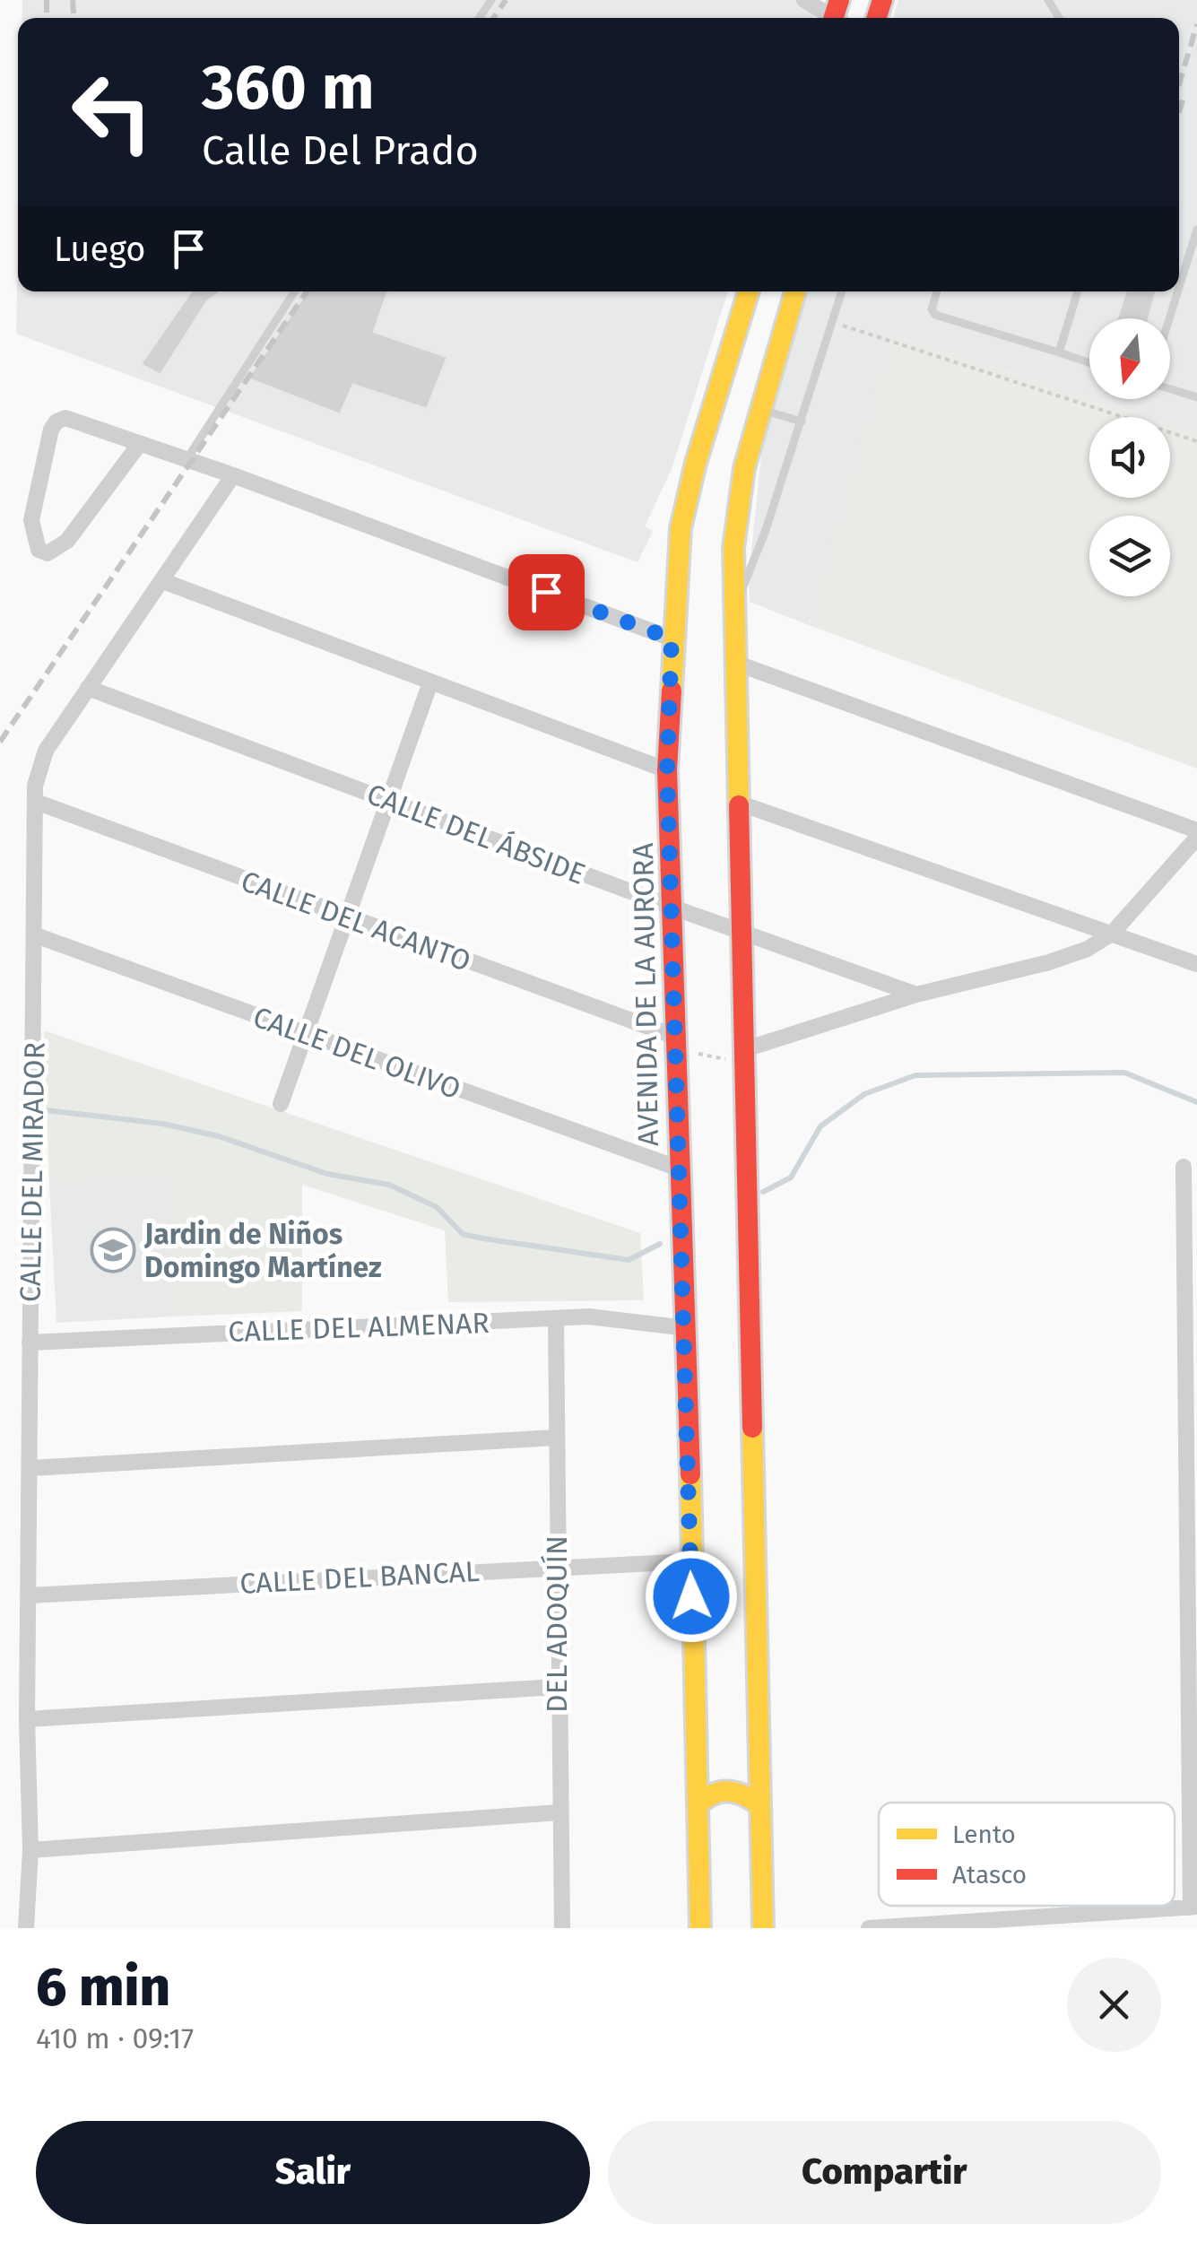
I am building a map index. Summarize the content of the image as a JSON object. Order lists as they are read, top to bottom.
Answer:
{
  "streets": {
    "main road": ["AVENIDA DE LA AURORA"],
    "street": [
      "CALLE DEL ÁBSIDE",
      "CALLE DEL ACANTO",
      "CALLE DEL OLIVO",
      "CALLE DEL MIRADOR",
      "CALLE DEL ALMENAR",
      "CALLE DEL BANCAL",
      "DEL ADOQUÍN"
    ]
  },
  "crossings": [
    ["CALLE DEL ÁBSIDE", "AVENIDA DE LA AURORA"],
    ["CALLE DEL ÁBSIDE", "CALLE DEL MIRADOR"],
    ["CALLE DEL ACANTO", "AVENIDA DE LA AURORA"],
    ["CALLE DEL ACANTO", "CALLE DEL MIRADOR"],
    ["AVENIDA DE LA AURORA", "CALLE DEL OLIVO"],
    ["AVENIDA DE LA AURORA", "CALLE DEL ALMENAR"],
    ["AVENIDA DE LA AURORA", "CALLE DEL BANCAL"],
    ["CALLE DEL OLIVO", "CALLE DEL MIRADOR"],
    ["CALLE DEL MIRADOR", "CALLE DEL ALMENAR"],
    ["CALLE DEL MIRADOR", "CALLE DEL BANCAL"],
    ["CALLE DEL ALMENAR", "DEL ADOQUÍN"],
    ["CALLE DEL BANCAL", "DEL ADOQUÍN"]
  ],
  "places": {
    "school or university": ["Jardin de Niños Domingo Martínez"]
  },
  "legend": ["Lento", "Atasco"],
  "north": "bottom",
  "page": {
    "turn": ["360 m", "Calle Del Prado"],
    "then": "Luego",
    "heading": ["6 min", "410 m · 09:17"],
    "buttons": ["Salir", "Compartir"]
  }
}
